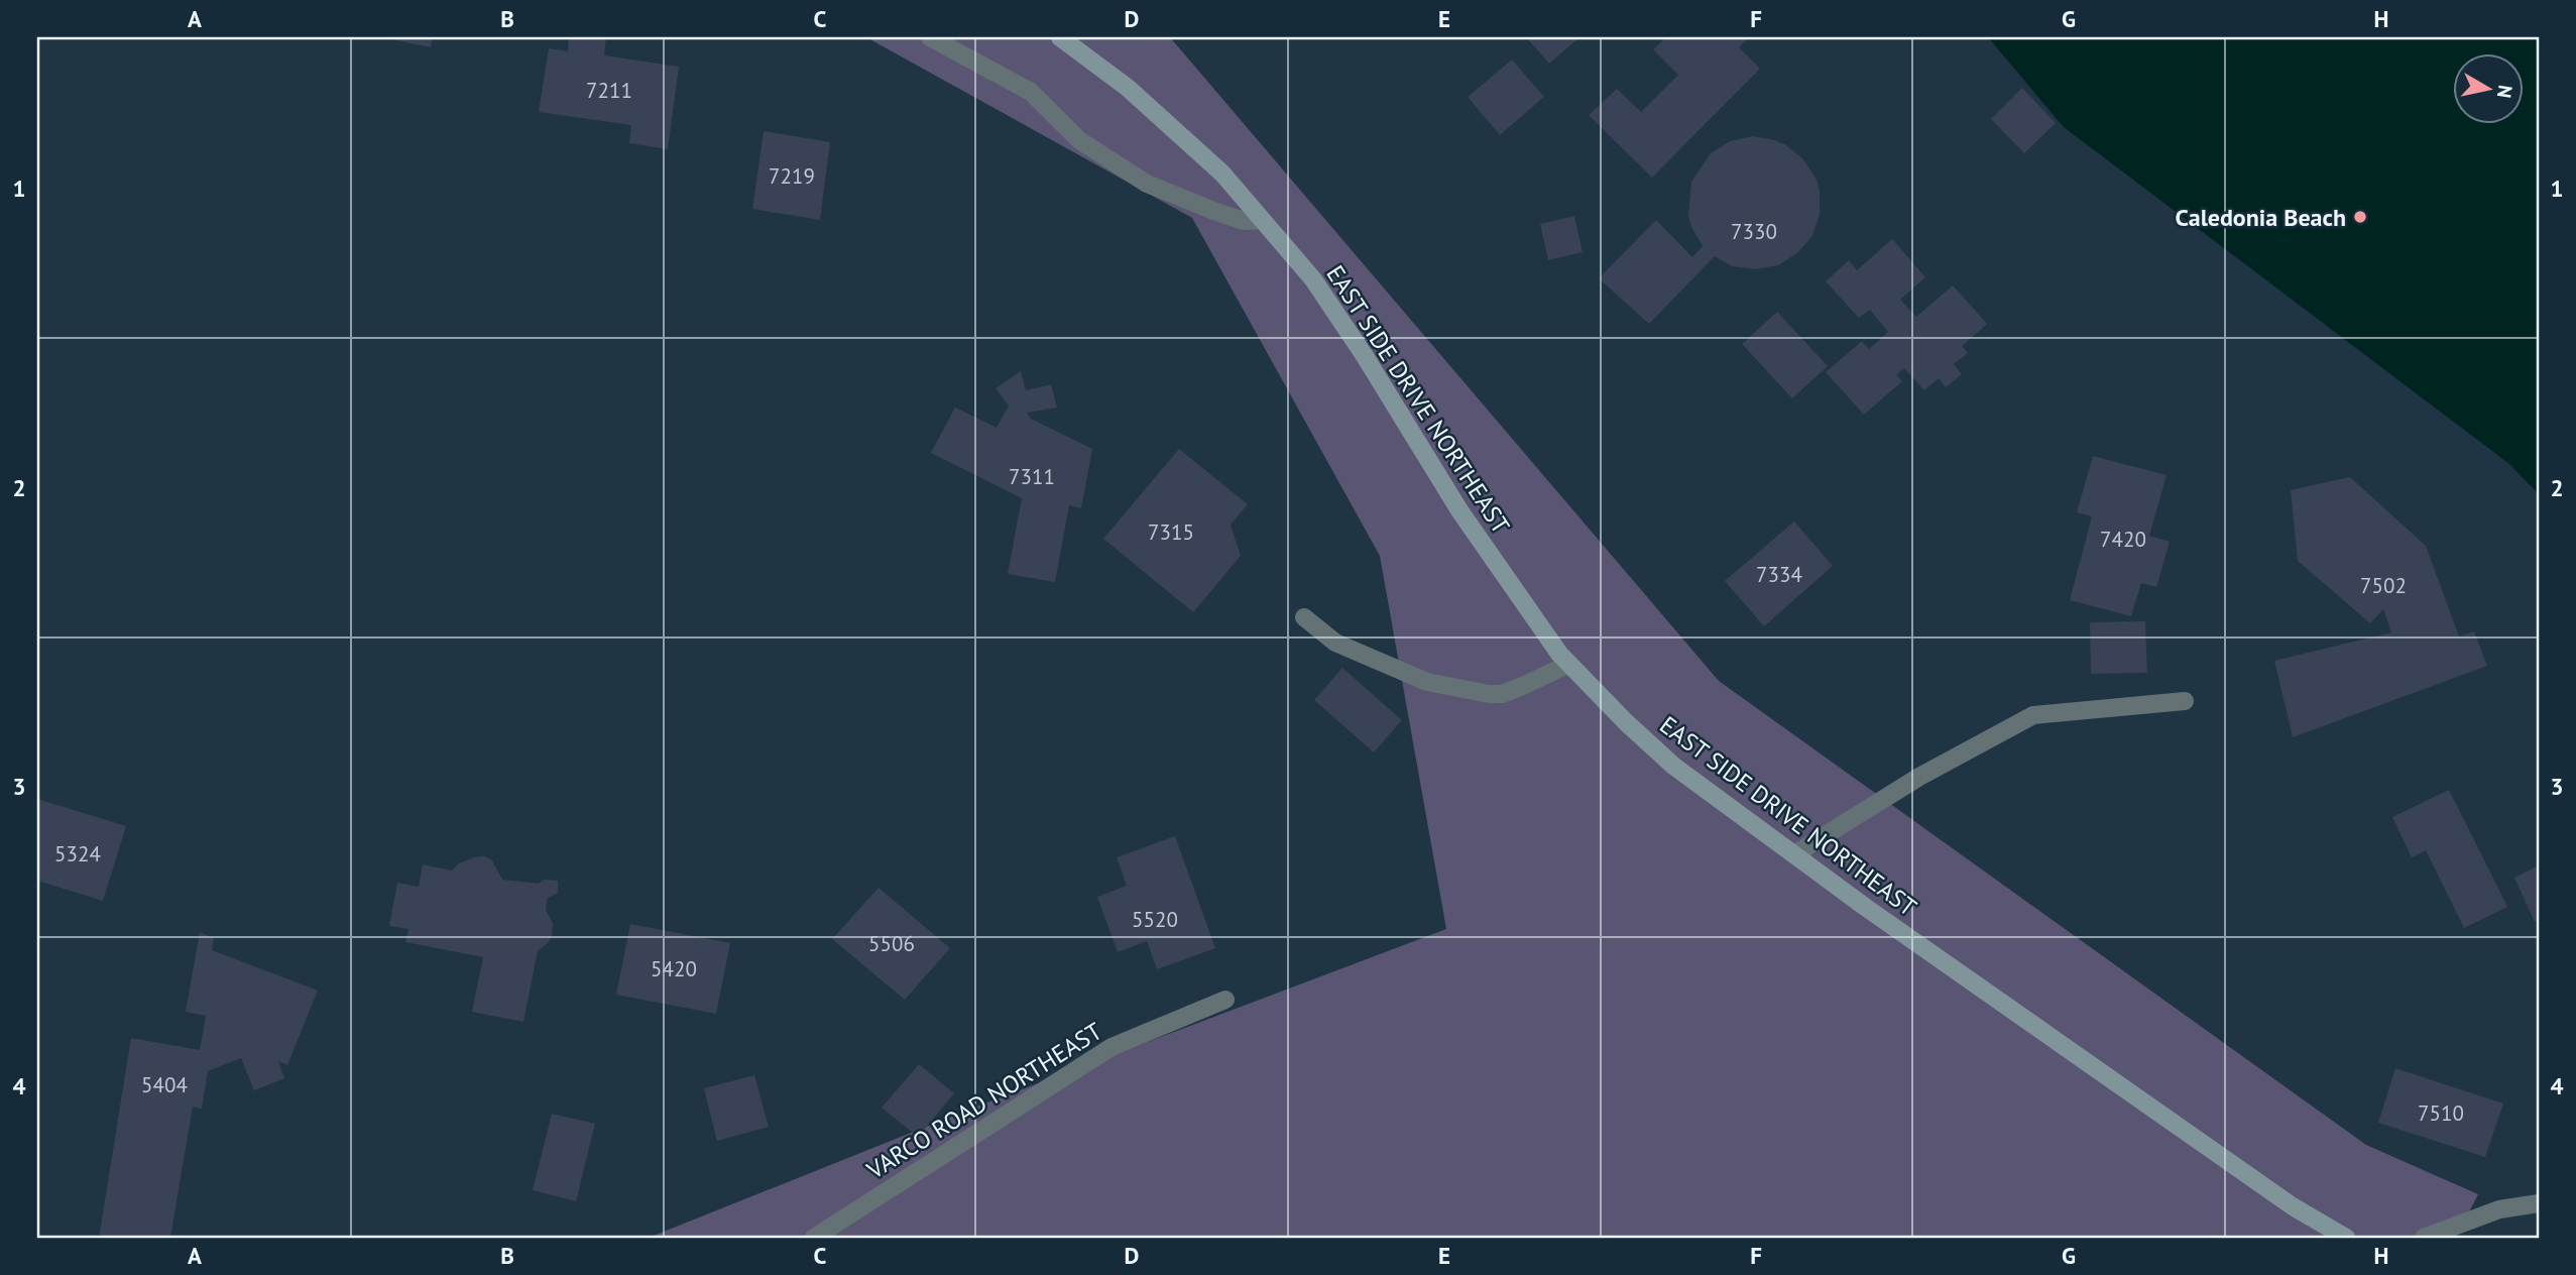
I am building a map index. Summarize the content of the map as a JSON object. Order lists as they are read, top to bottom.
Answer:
{
  "streets": {
    "main road": ["EAST SIDE DRIVE NORTHEAST"],
    "street": ["VARCO ROAD NORTHEAST"]
  },
  "places": ["Caledonia Beach"],
  "house_numbers": [
    "7211",
    "7219",
    "7330",
    "7311",
    "7315",
    "7420",
    "7334",
    "7502",
    "5324",
    "5520",
    "5506",
    "5420",
    "5404",
    "7510"
  ],
  "north": "right",
  "grid": {
    "columns": [
      "A",
      "B",
      "C",
      "D",
      "E",
      "F",
      "G",
      "H"
    ],
    "rows": [
      "1",
      "2",
      "3",
      "4"
    ]
  }
}
